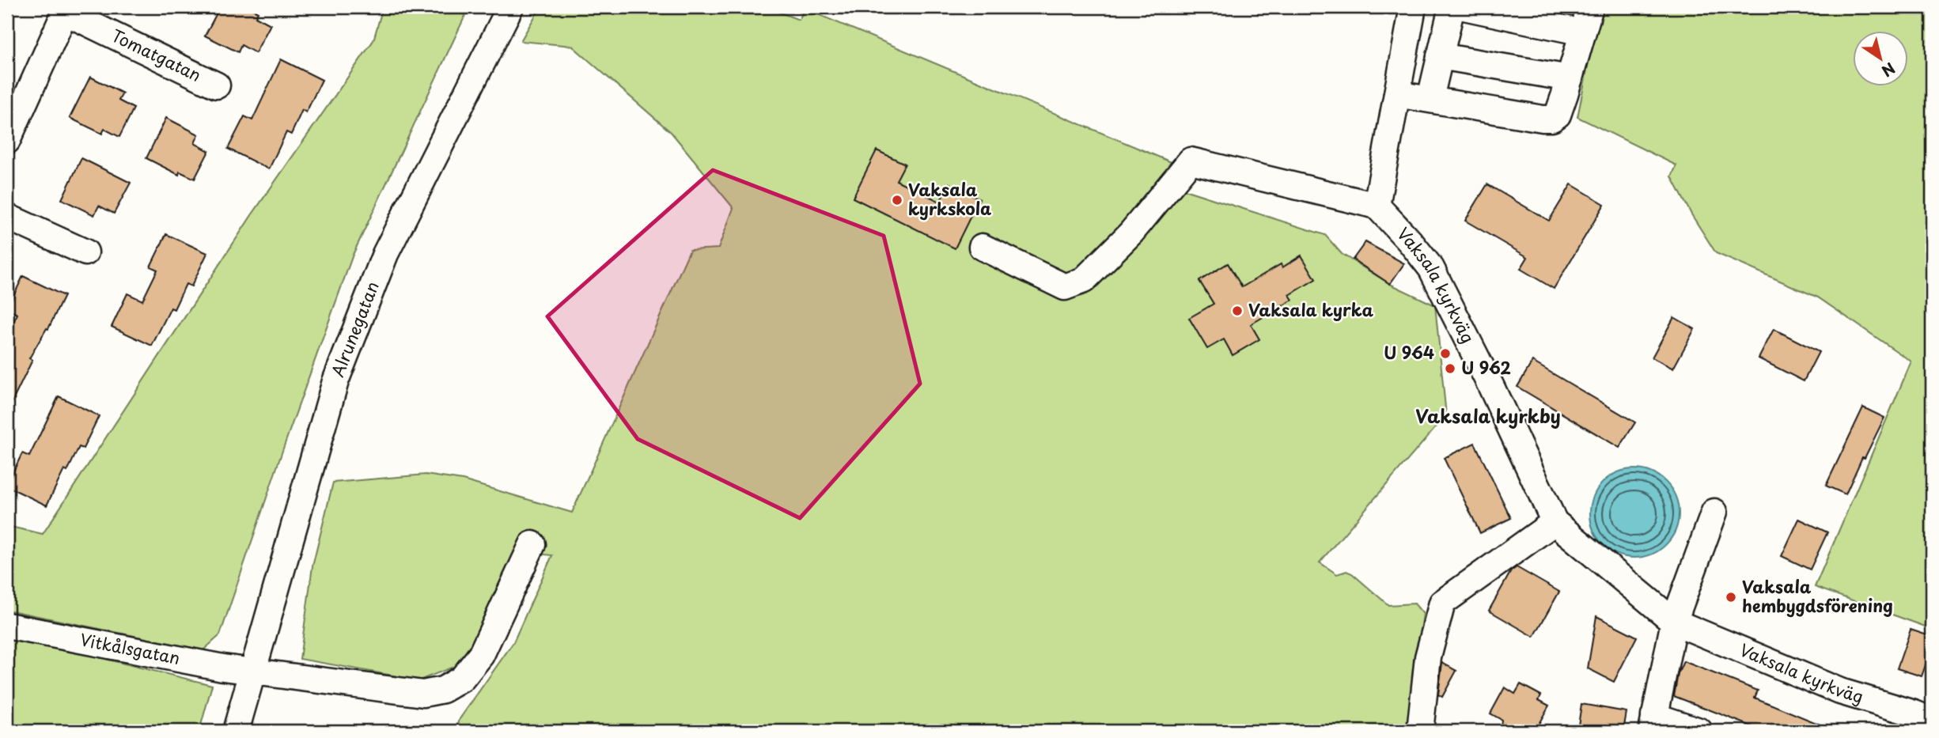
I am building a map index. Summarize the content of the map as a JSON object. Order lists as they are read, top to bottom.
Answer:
{
  "streets": {
    "street": [
      "Tomatgatan",
      "Vaksala kyrkväg",
      "Alrunegatan",
      "Vitkålsgatan"
    ]
  },
  "crossings": [
    ["Alrunegatan", "Vitkålsgatan"]
  ],
  "districts": ["Vaksala kyrkby"],
  "places": [
    "Vaksala kyrkskola",
    "Vaksala kyrka",
    "U 964",
    "U 962",
    "Vaksala hembygdsförening"
  ],
  "north": "bottom right"
}
